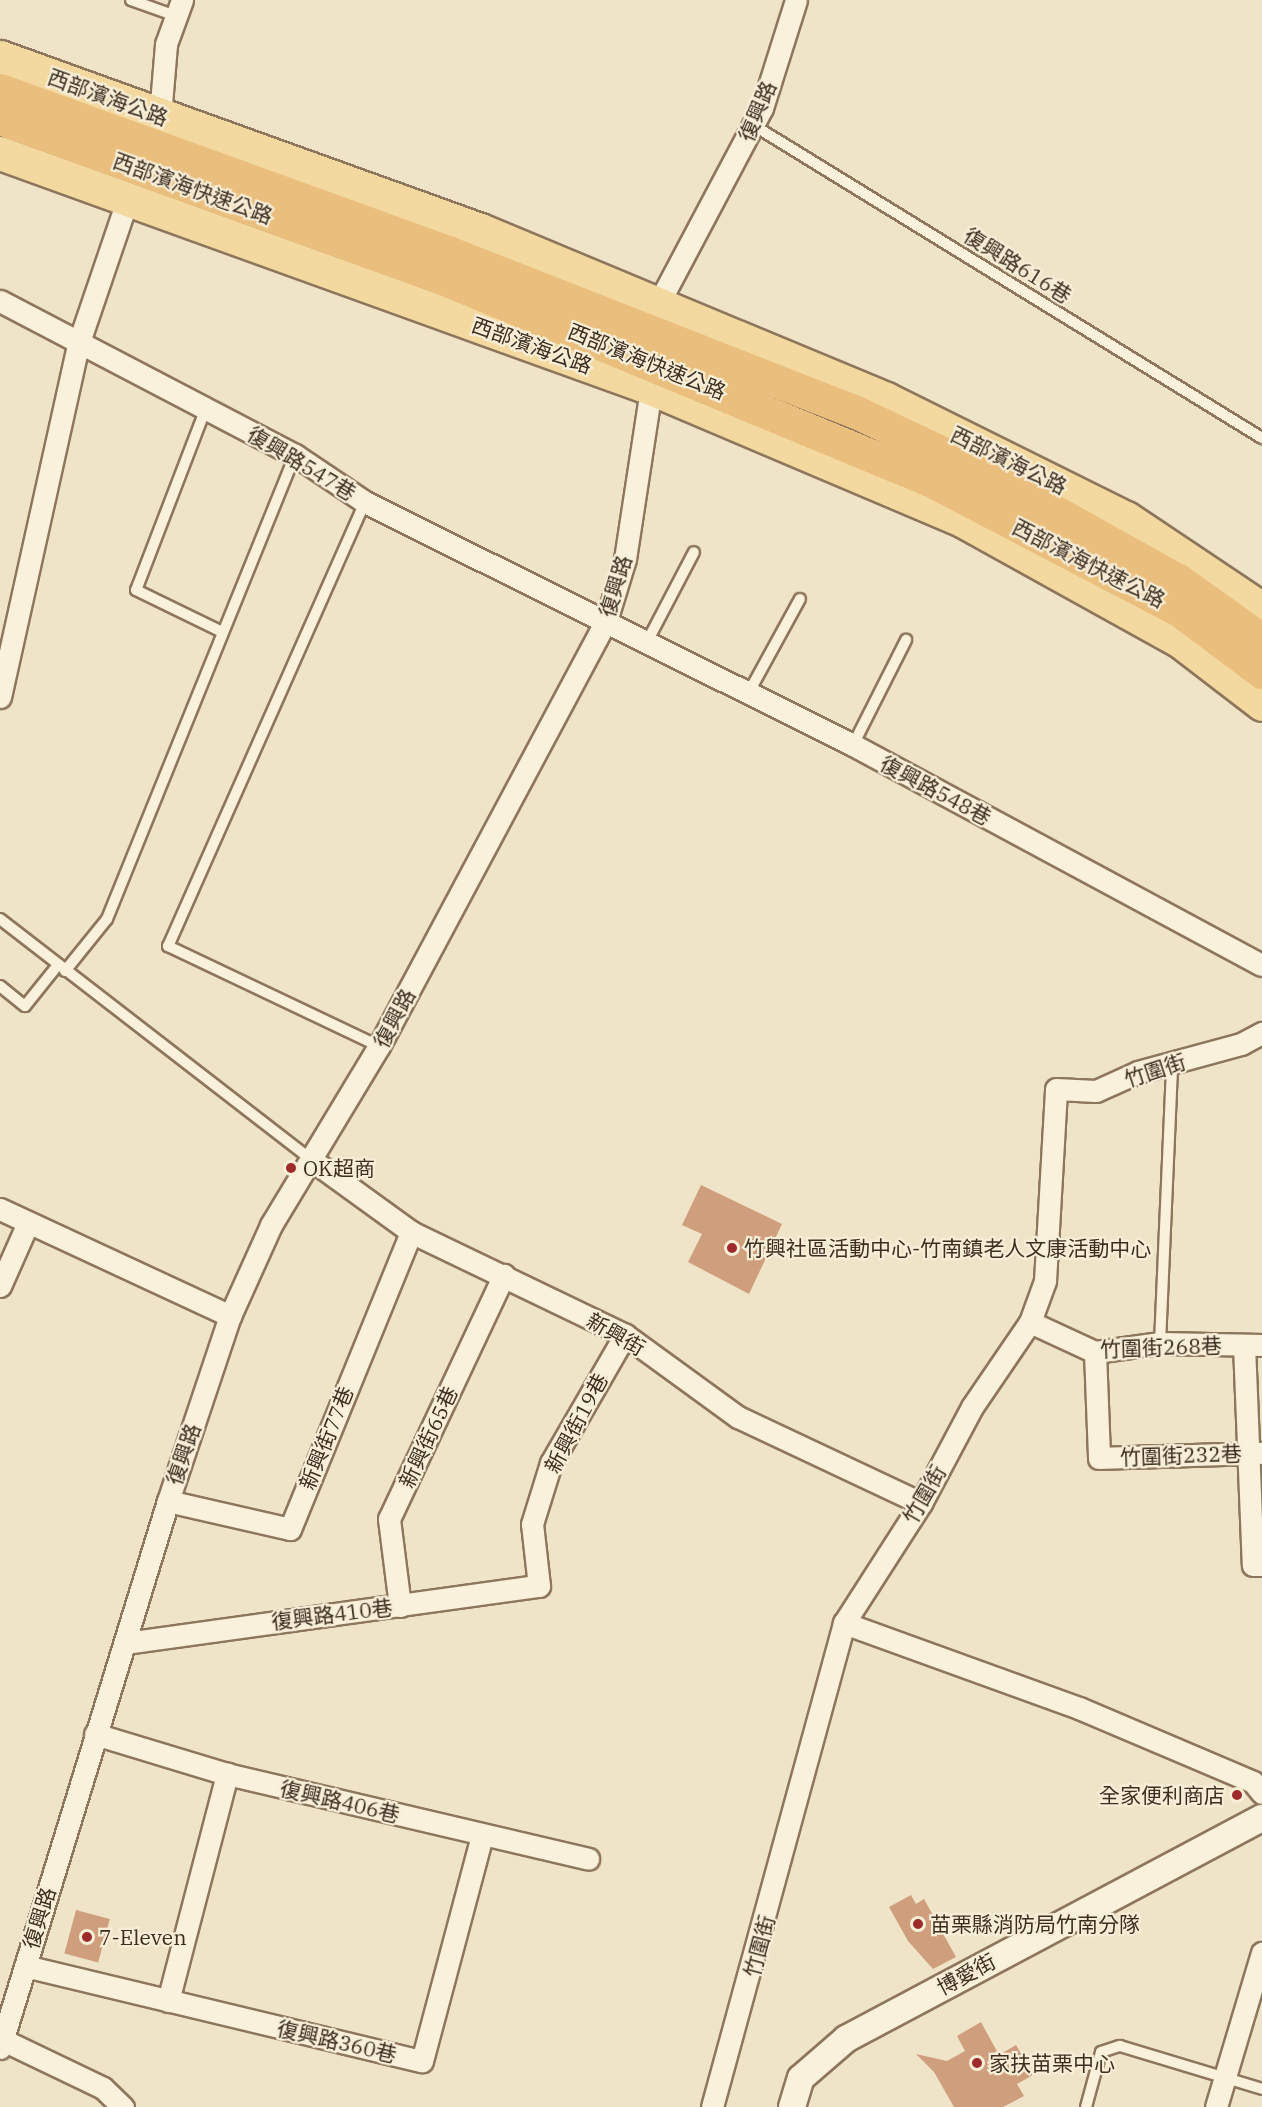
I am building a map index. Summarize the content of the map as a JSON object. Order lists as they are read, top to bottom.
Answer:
{
  "streets": {
    "highway": ["西部濱海快速公路"],
    "main road": ["西部濱海公路"],
    "street": [
      "復興路",
      "復興路547巷",
      "復興路548巷",
      "竹圍街",
      "新興街",
      "竹圍街268巷",
      "新興街19巷",
      "新興街65巷",
      "新興街77巷",
      "竹圍街232巷",
      "復興路410巷",
      "復興路406巷",
      "博愛街",
      "復興路360巷"
    ],
    "lane": ["復興路616巷"]
  },
  "crossings": [
    ["西部濱海公路", "復興路"],
    ["西部濱海公路", "西部濱海快速公路"],
    ["復興路", "西部濱海快速公路"],
    ["復興路", "復興路616巷"],
    ["復興路", "復興路547巷"],
    ["復興路", "復興路548巷"],
    ["復興路", "新興街"],
    ["復興路", "新興街77巷"],
    ["復興路", "復興路410巷"],
    ["復興路", "復興路406巷"],
    ["復興路", "復興路360巷"],
    ["復興路547巷", "復興路548巷"],
    ["竹圍街", "新興街"],
    ["竹圍街", "竹圍街268巷"],
    ["新興街", "新興街19巷"],
    ["新興街", "新興街65巷"],
    ["新興街", "新興街77巷"],
    ["竹圍街268巷", "竹圍街232巷"],
    ["新興街19巷", "復興路410巷"],
    ["新興街65巷", "復興路410巷"],
    ["復興路406巷", "復興路360巷"]
  ],
  "places": [
    "OK超商",
    "竹興社區活動中心-竹南鎮老人文康活動中心",
    "全家便利商店",
    "苗栗縣消防局竹南分隊",
    "7-Eleven",
    "家扶苗栗中心"
  ]
}
